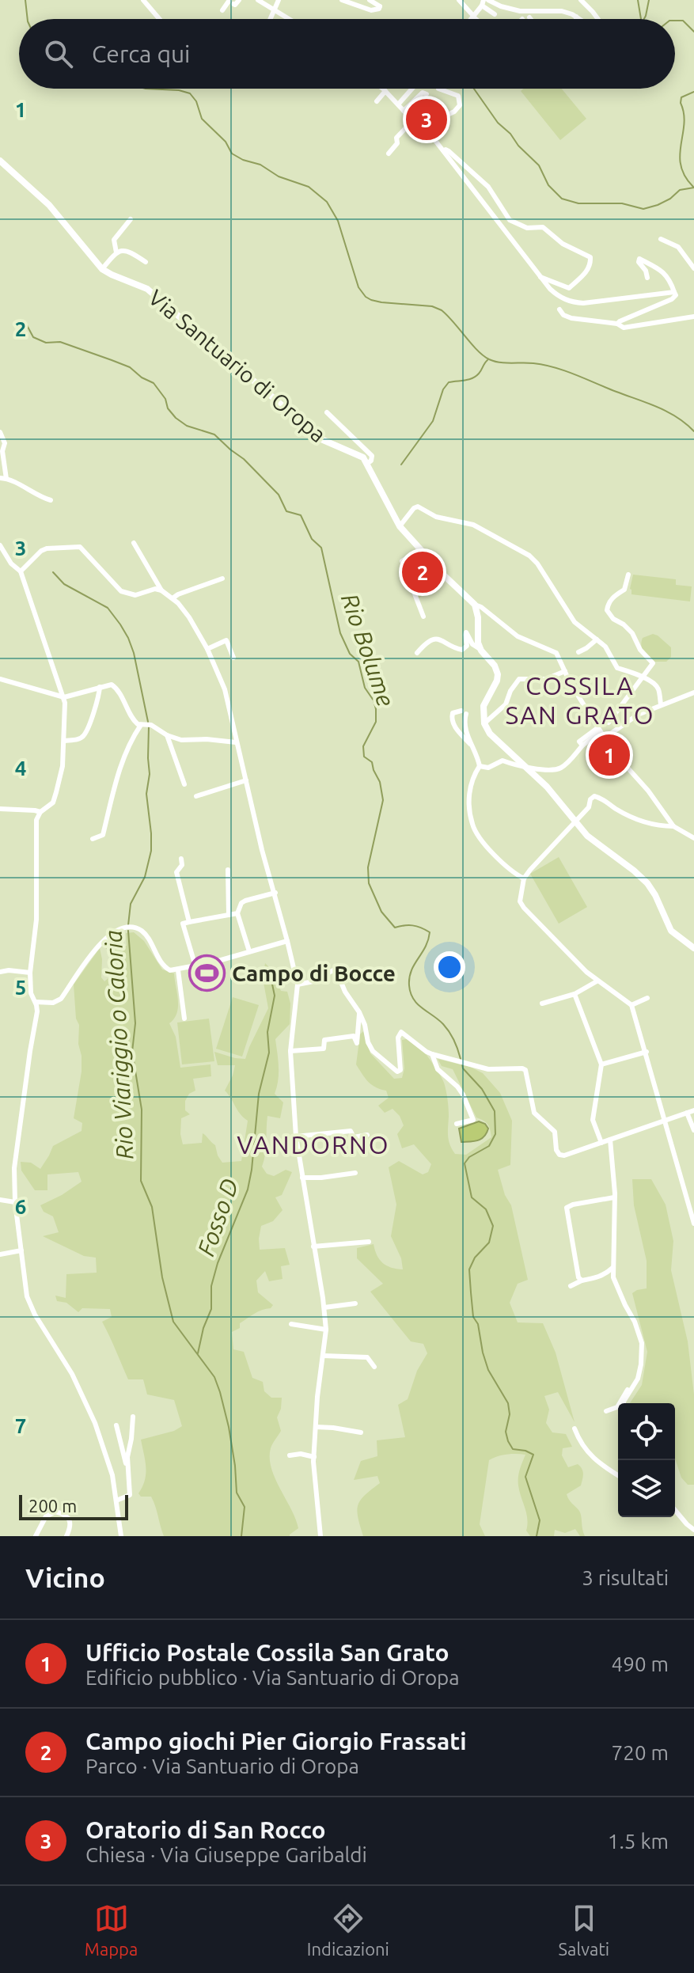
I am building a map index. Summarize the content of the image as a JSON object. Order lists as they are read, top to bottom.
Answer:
{
  "streets": {
    "main road": ["Via Santuario di Oropa"]
  },
  "districts": ["COSSILA SAN GRATO", "VANDORNO"],
  "water": ["Rio Bolume", "Rio Viariggio o Caloria", "Fosso D"],
  "places": {
    "sports": ["Campo di Bocce"]
  },
  "scale_bar": "200 m",
  "page": {
    "search": "Cerca qui",
    "pins": ["3", "2", "1"],
    "scale": "200 m",
    "heading": ["Vicino", "3 risultati"],
    "list": [
      {
        "mark": "1",
        "name": "Ufficio Postale Cossila San Grato",
        "note": "Edificio pubblico · Via Santuario di Oropa",
        "value": "490 m"
      },
      {
        "mark": "2",
        "name": "Campo giochi Pier Giorgio Frassati",
        "note": "Parco · Via Santuario di Oropa",
        "value": "720 m"
      },
      {
        "mark": "3",
        "name": "Oratorio di San Rocco",
        "note": "Chiesa · Via Giuseppe Garibaldi",
        "value": "1.5 km"
      }
    ],
    "nav": ["Mappa", "Indicazioni", "Salvati"]
  },
  "grid": {
    "rows": [
      "1",
      "2",
      "3",
      "4",
      "5",
      "6",
      "7"
    ]
  }
}
